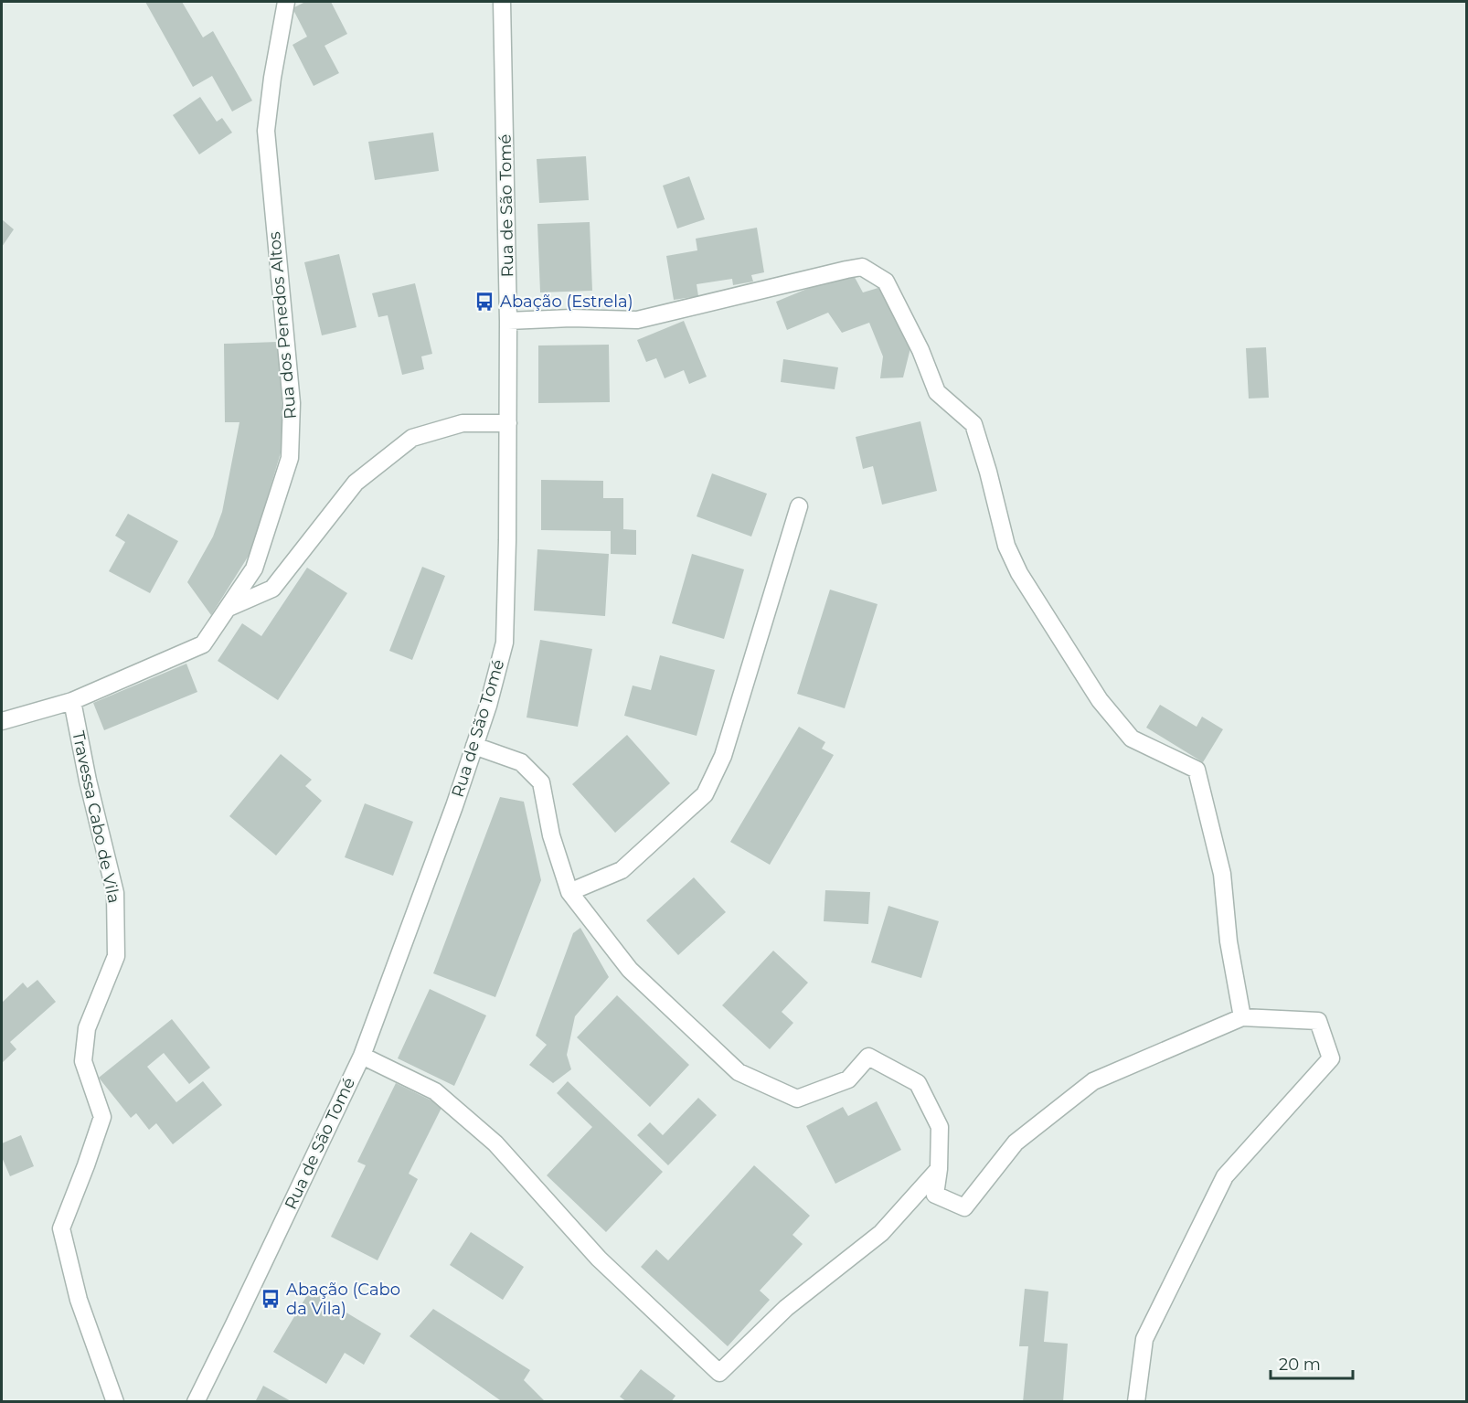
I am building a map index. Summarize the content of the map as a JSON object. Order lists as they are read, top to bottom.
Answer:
{
  "streets": {
    "street": ["Rua de São Tomé", "Rua dos Penedos Altos", "Travessa Cabo de Vila"]
  },
  "crossings": [
    ["Rua dos Penedos Altos", "Travessa Cabo de Vila"]
  ],
  "places": {
    "bus stop": ["Abação (Estrela)", "Abação (Cabo da Vila)"]
  },
  "scale_bar": "20 m"
}
